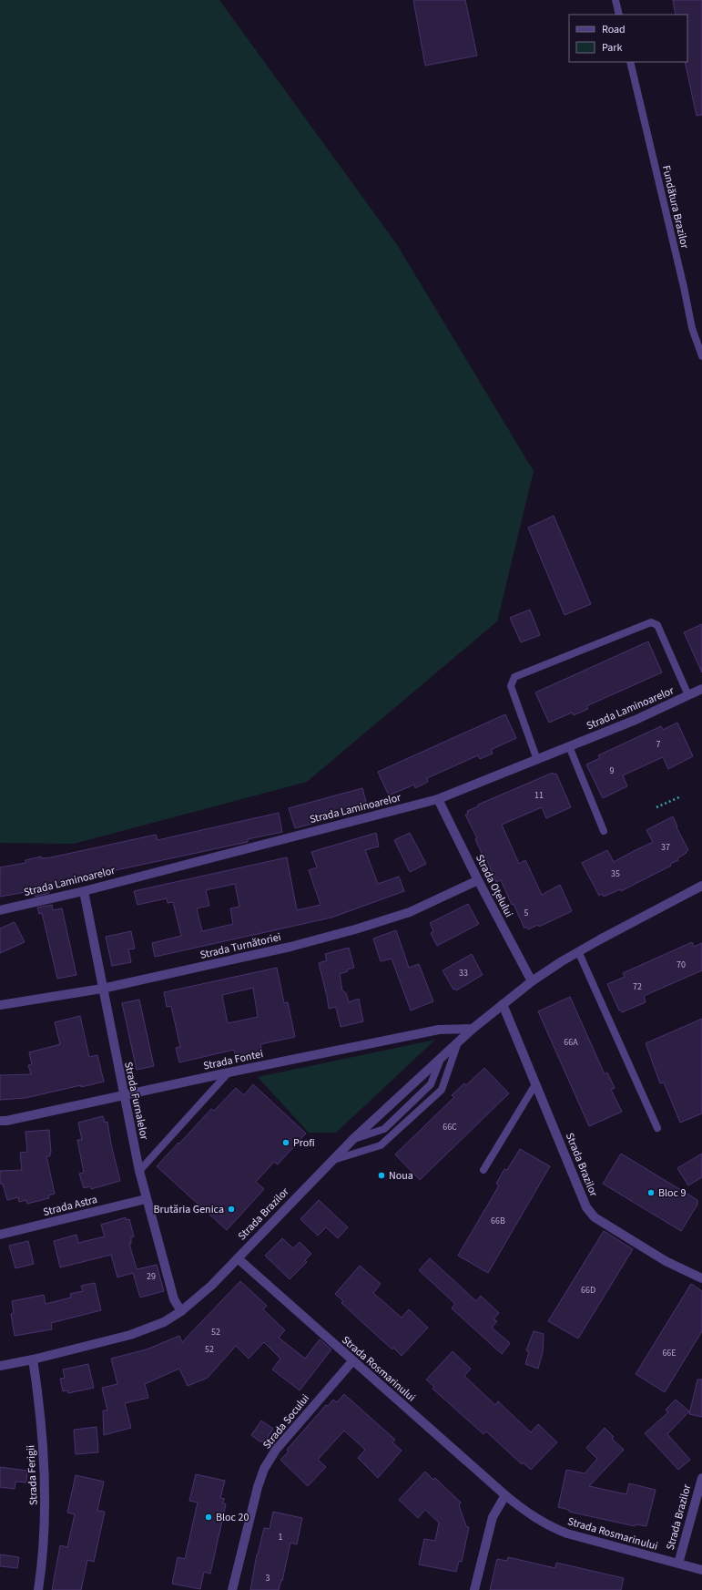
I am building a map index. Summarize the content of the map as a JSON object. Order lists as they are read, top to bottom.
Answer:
{
  "streets": {
    "street": [
      "Strada Laminoarelor",
      "Strada Oțelului",
      "Strada Turnătoriei",
      "Strada Fontei",
      "Strada Furnalelor",
      "Strada Brazilor",
      "Strada Astra",
      "Strada Rosmarinului",
      "Strada Socului",
      "Strada Ferigii"
    ],
    "lane": ["Fundătura Brazilor"]
  },
  "crossings": [
    ["Strada Laminoarelor", "Strada Oțelului"],
    ["Strada Laminoarelor", "Strada Furnalelor"],
    ["Strada Oțelului", "Strada Turnătoriei"],
    ["Strada Oțelului", "Strada Brazilor"],
    ["Strada Turnătoriei", "Strada Furnalelor"],
    ["Strada Fontei", "Strada Furnalelor"],
    ["Strada Fontei", "Strada Brazilor"],
    ["Strada Furnalelor", "Strada Brazilor"],
    ["Strada Furnalelor", "Strada Astra"],
    ["Strada Brazilor", "Strada Rosmarinului"],
    ["Strada Brazilor", "Strada Ferigii"],
    ["Strada Rosmarinului", "Strada Socului"]
  ],
  "places": [
    "Profi",
    "Noua",
    "Bloc 9",
    "Brutăria Genica",
    "Bloc 20"
  ],
  "house_numbers": [
    "7",
    "9",
    "11",
    "37",
    "35",
    "5",
    "70",
    "33",
    "72",
    "66A",
    "66C",
    "66B",
    "29",
    "66D",
    "52",
    "52",
    "66E",
    "1",
    "3"
  ],
  "legend": ["Road", "Park"]
}
